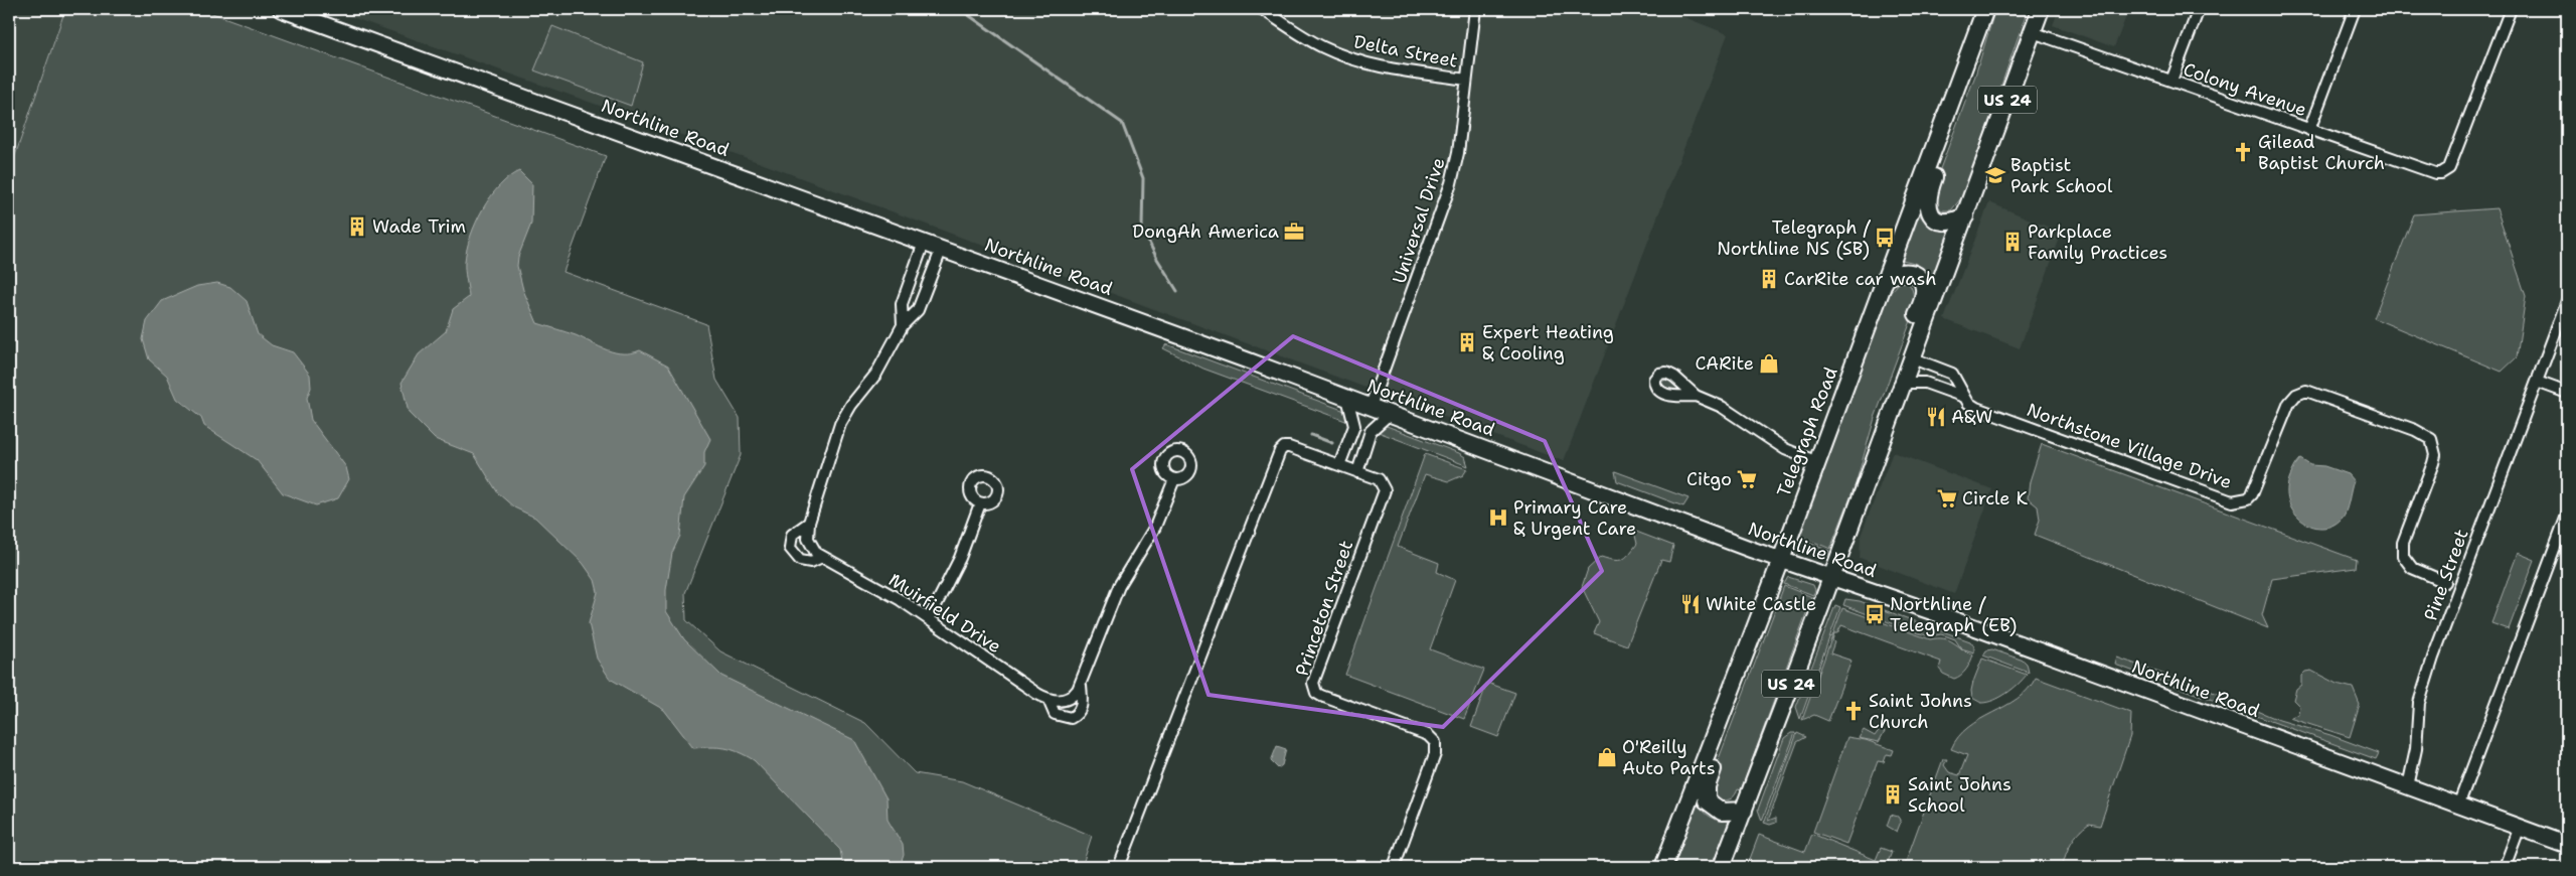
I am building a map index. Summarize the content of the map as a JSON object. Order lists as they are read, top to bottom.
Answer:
{
  "streets": {
    "main road": ["US 24", "Northline Road", "Telegraph Road"],
    "street": [
      "Delta Street",
      "Colony Avenue",
      "Universal Drive",
      "Northstone Village Drive",
      "Pine Street",
      "Princeton Street",
      "Muirfield Drive"
    ]
  },
  "crossings": [
    ["Delta Street", "Universal Drive"],
    ["Colony Avenue", "US 24"],
    ["US 24", "Northline Road"],
    ["US 24", "Northstone Village Drive"],
    ["Northline Road", "Universal Drive"],
    ["Northline Road", "Telegraph Road"],
    ["Northline Road", "Pine Street"]
  ],
  "places": {
    "church": ["Gilead Baptist Church", "Saint Johns Church"],
    "school or university": ["Baptist Park School"],
    "building": [
      "Wade Trim",
      "Parkplace Family Practices",
      "CarRite car wash",
      "Expert Heating & Cooling",
      "Saint Johns School"
    ],
    "office": ["DongAh America"],
    "bus stop": ["Telegraph / Northline NS (SB)", "Northline / Telegraph (EB)"],
    "shop": ["CARite", "O'Reilly Auto Parts"],
    "restaurant": ["A&W", "White Castle"],
    "supermarket": ["Citgo", "Circle K"],
    "hospital": ["Primary Care & Urgent Care"]
  }
}
